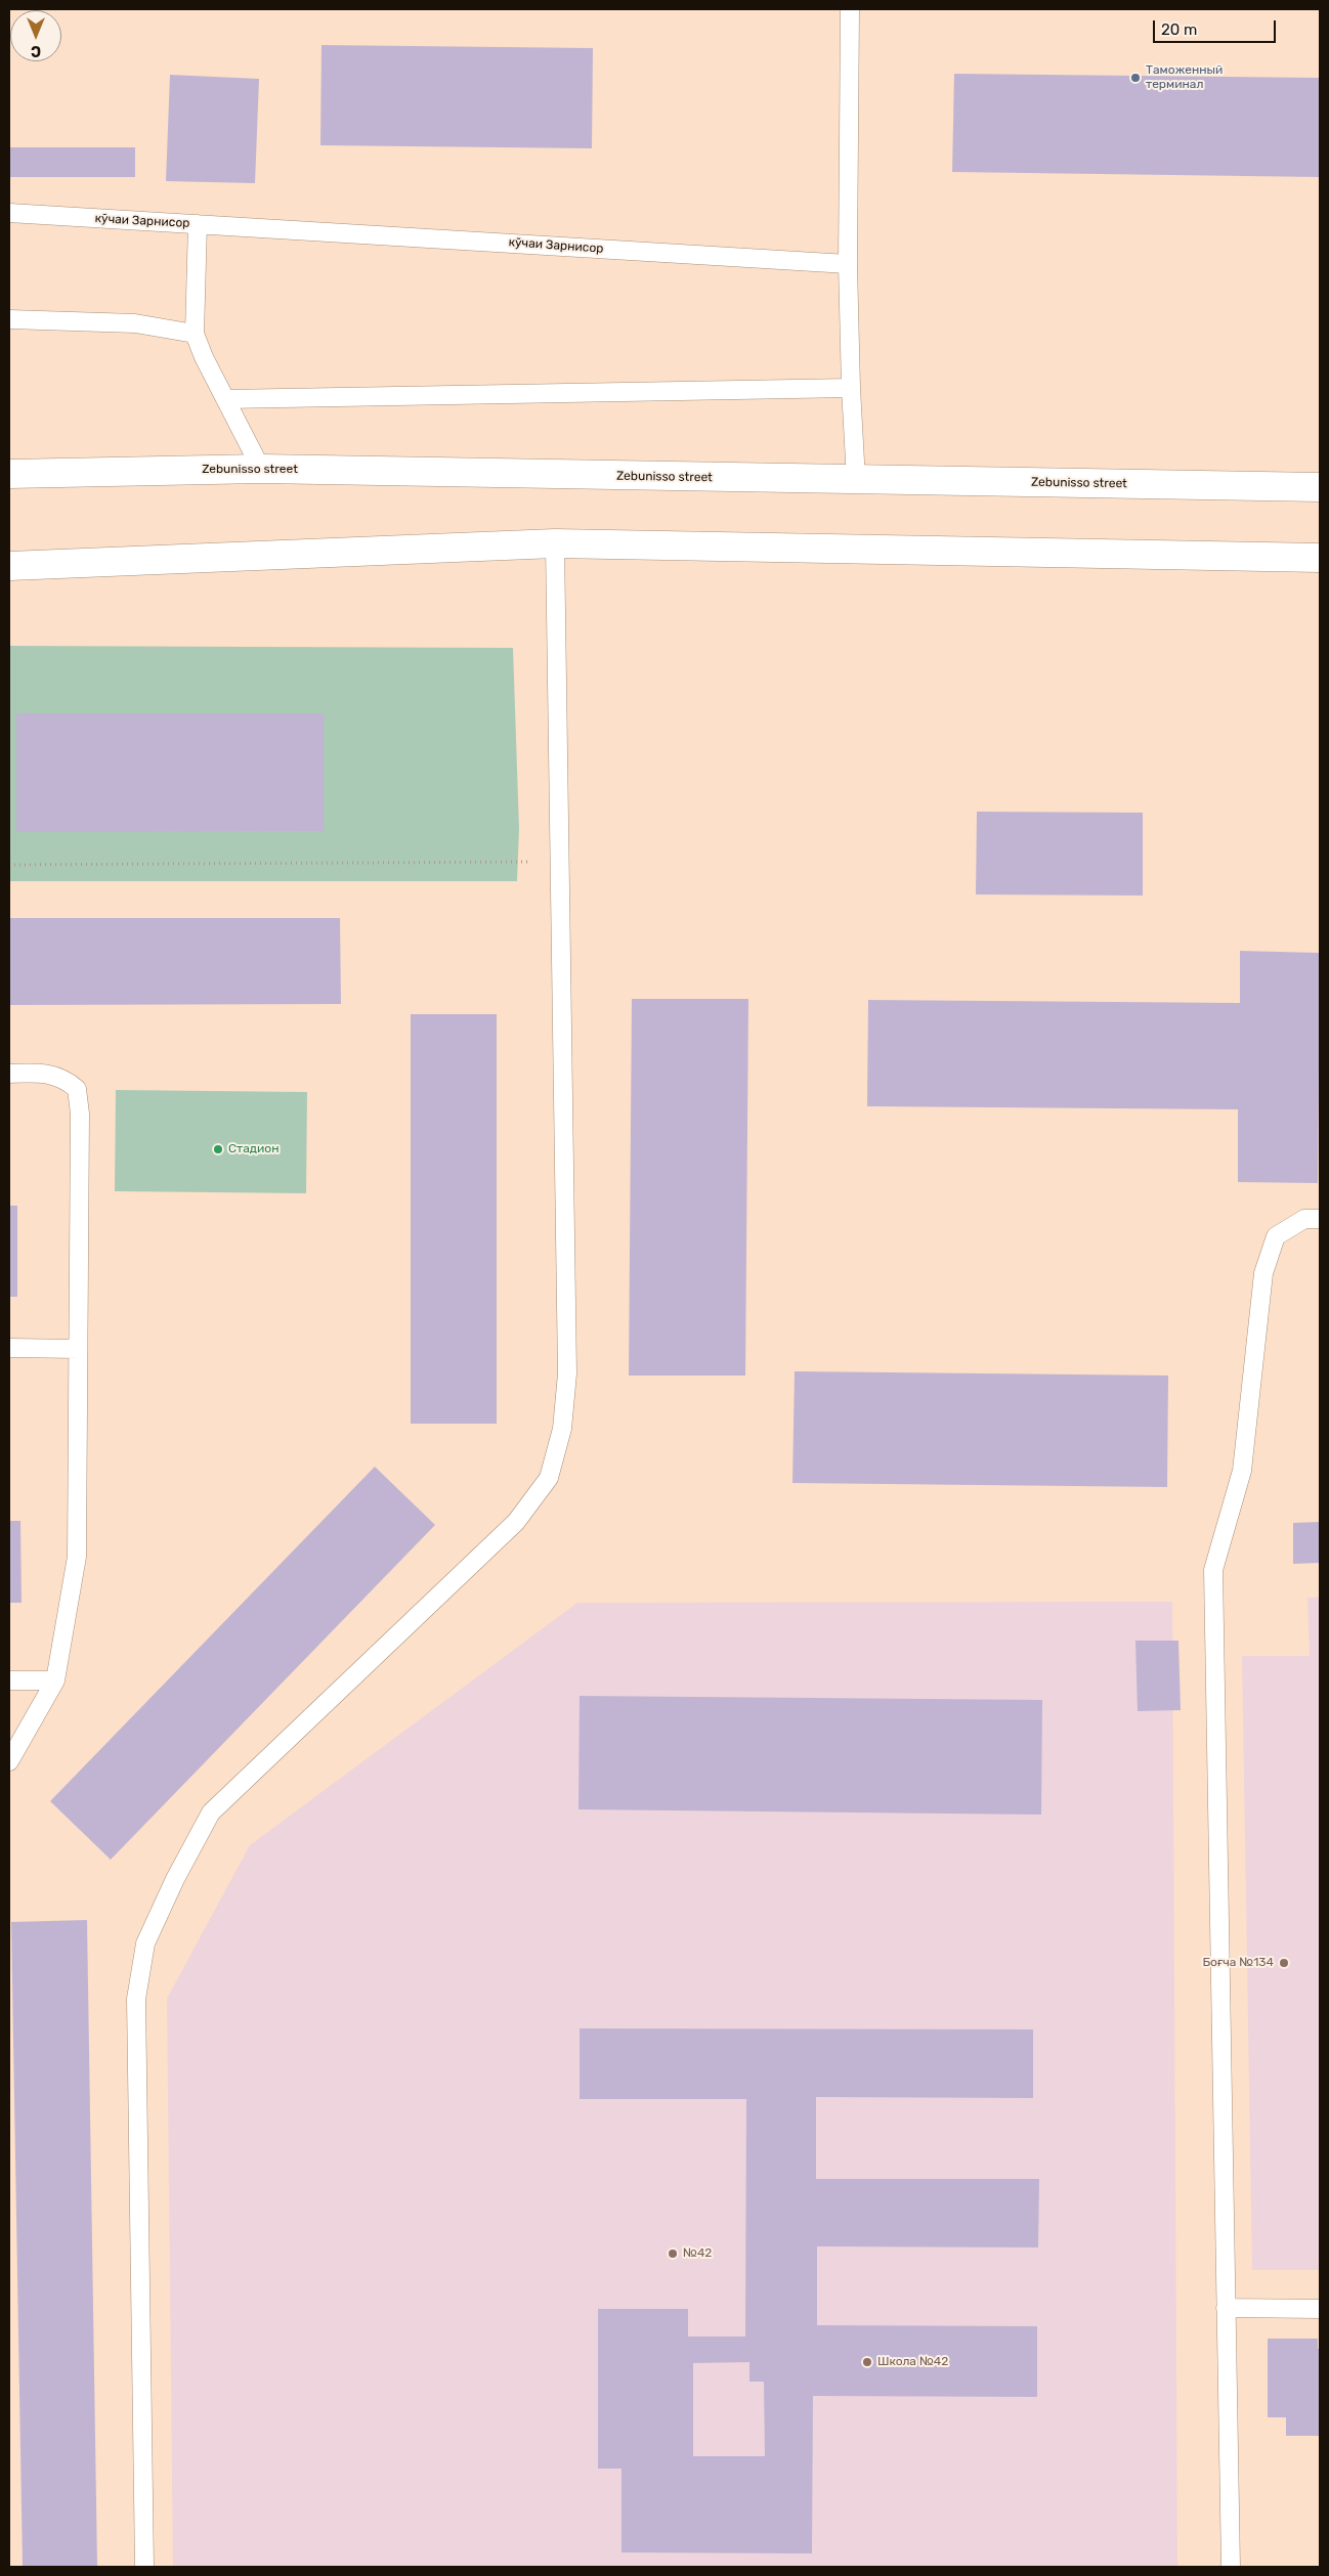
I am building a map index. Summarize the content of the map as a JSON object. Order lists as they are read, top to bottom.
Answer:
{
  "streets": {
    "main road": ["Zebunisso street"],
    "lane": ["кӯчаи Зарнисор"]
  },
  "places": [
    "Таможенный терминал",
    "Стадион",
    "Боғча №134",
    "№42",
    "Школа №42"
  ],
  "scale_bar": "20 m",
  "north": "bottom"
}
